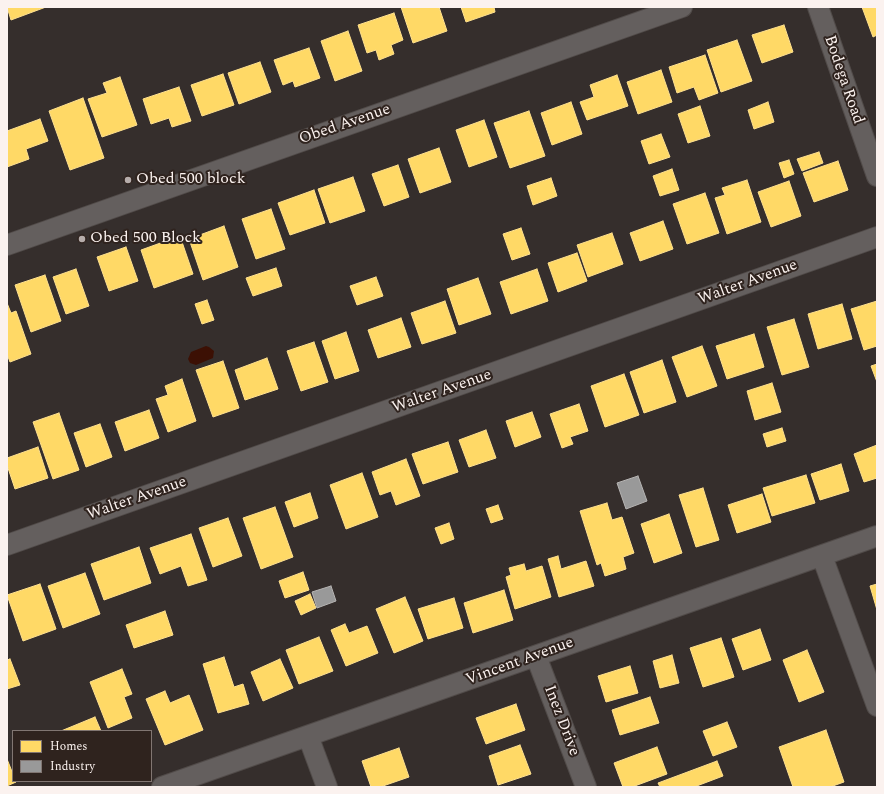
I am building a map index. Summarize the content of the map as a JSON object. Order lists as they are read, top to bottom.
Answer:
{
  "streets": {
    "street": [
      "Bodega Road",
      "Obed Avenue",
      "Walter Avenue",
      "Vincent Avenue",
      "Inez Drive"
    ]
  },
  "crossings": [
    ["Vincent Avenue", "Inez Drive"]
  ],
  "places": ["Obed 500 block", "Obed 500 Block"],
  "legend": ["Homes", "Industry"]
}
